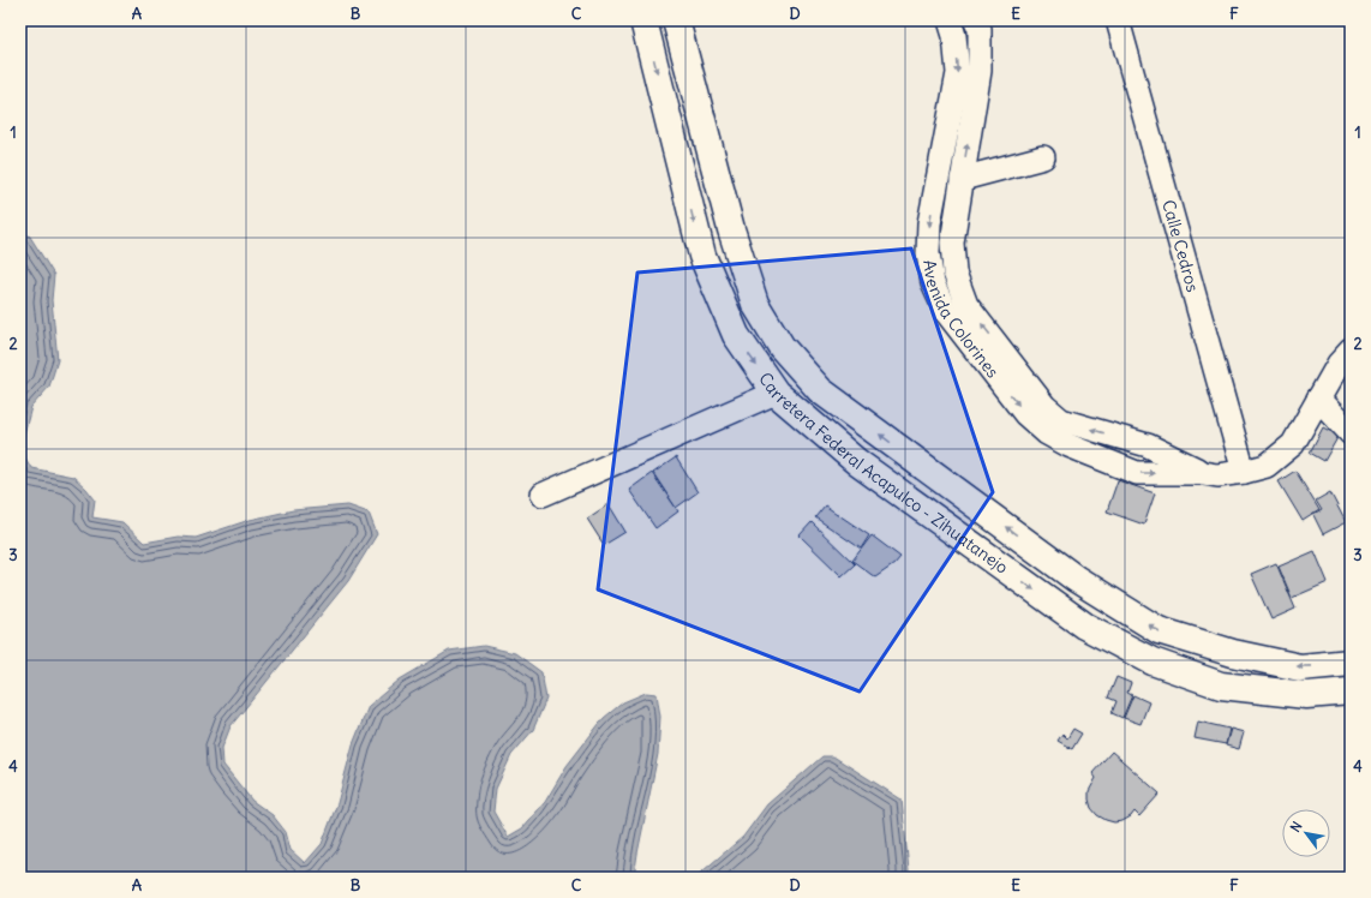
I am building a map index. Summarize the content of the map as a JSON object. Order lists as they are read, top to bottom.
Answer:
{
  "streets": {
    "main road": ["Carretera Federal Acapulco - Zihuatanejo"],
    "street": ["Calle Cedros", "Avenida Colorines"]
  },
  "crossings": [
    ["Calle Cedros", "Avenida Colorines"]
  ],
  "north": "top left",
  "grid": {
    "columns": [
      "A",
      "B",
      "C",
      "D",
      "E",
      "F"
    ],
    "rows": [
      "1",
      "2",
      "3",
      "4"
    ]
  }
}
